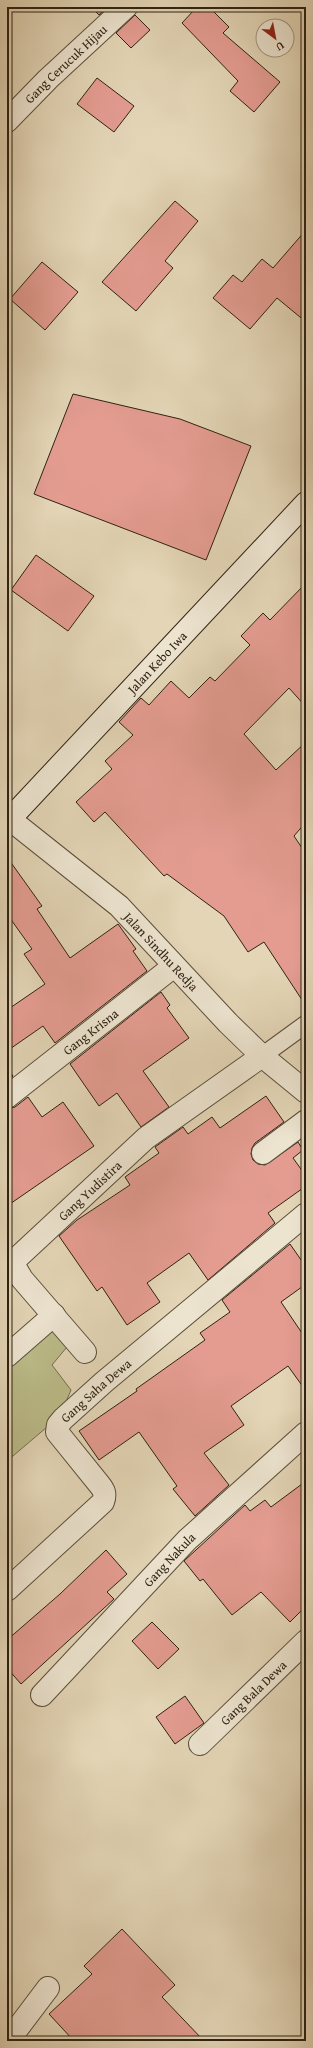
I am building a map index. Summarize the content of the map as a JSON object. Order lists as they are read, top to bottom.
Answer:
{
  "streets": {
    "street": [
      "Gang Cerucuk Hijau",
      "Jalan Kebo Iwa",
      "Jalan Sindhu Redja",
      "Gang Krisna",
      "Gang Yudistira",
      "Gang Saha Dewa",
      "Gang Nakula",
      "Gang Bala Dewa"
    ]
  },
  "crossings": [
    ["Jalan Kebo Iwa", "Jalan Sindhu Redja"],
    ["Jalan Sindhu Redja", "Gang Krisna"],
    ["Jalan Sindhu Redja", "Gang Yudistira"]
  ],
  "north": "bottom right"
}
